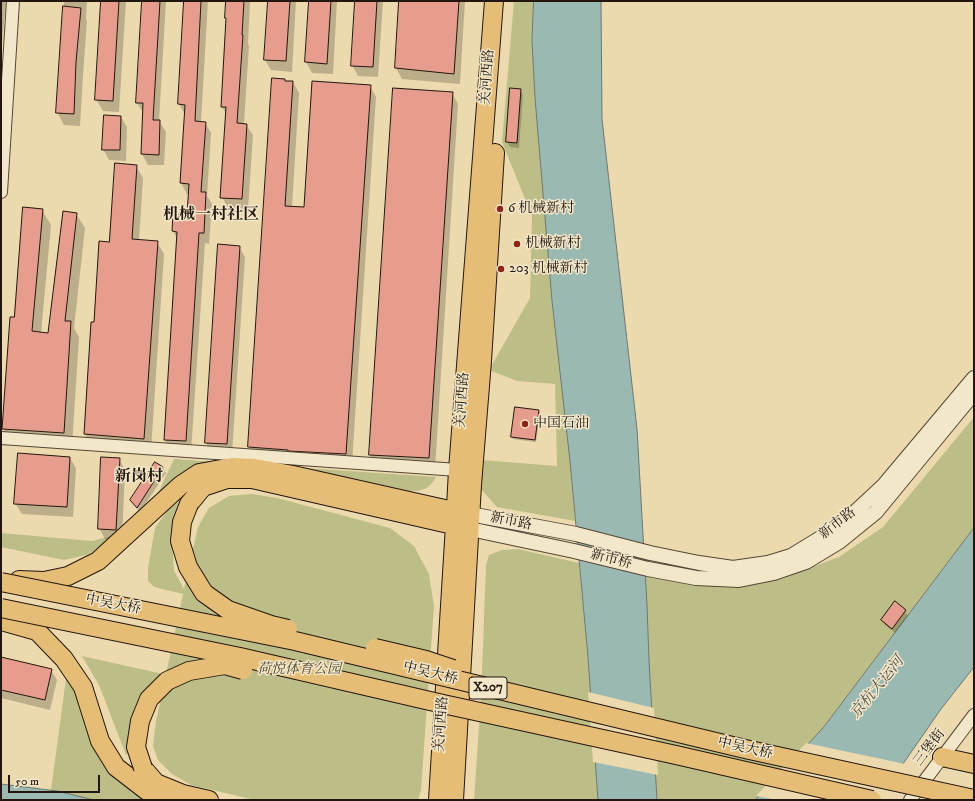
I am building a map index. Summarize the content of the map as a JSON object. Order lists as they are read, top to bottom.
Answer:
{
  "streets": {
    "main road": ["关河西路", "中吴大桥", "X207"],
    "street": ["新市路", "新市桥", "三堡街"]
  },
  "crossings": [
    ["关河西路", "新市路"],
    ["新市路", "新市桥"]
  ],
  "districts": ["机械一村社区", "新岗村"],
  "water": ["京杭大运河"],
  "parks": ["荷悦体育公园"],
  "places": [
    "6 机械新村",
    "机械新村",
    "203 机械新村",
    "中国石油"
  ],
  "scale_bar": "50 m"
}
